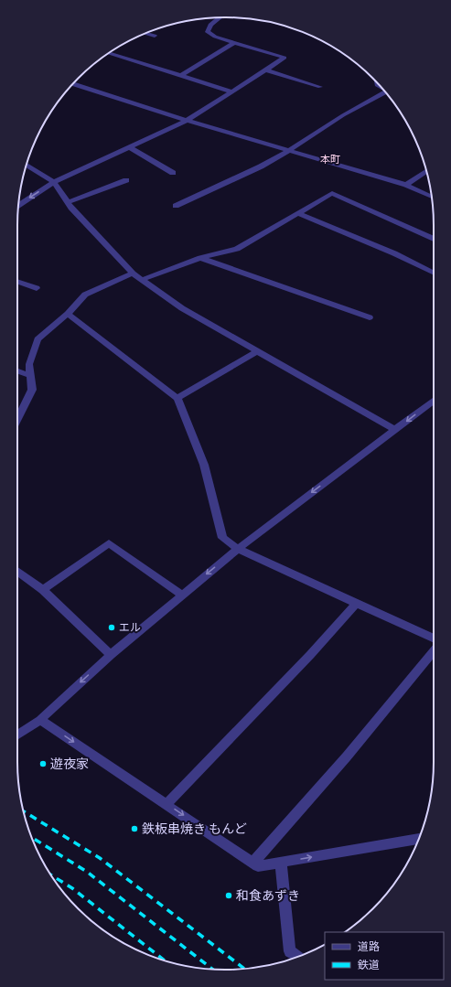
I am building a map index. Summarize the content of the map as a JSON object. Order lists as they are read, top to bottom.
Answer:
{
  "districts": ["本町"],
  "places": [
    "エル",
    "遊夜家",
    "鉄板串焼き もんど",
    "和食あずき"
  ],
  "legend": ["道路", "鉄道"]
}
